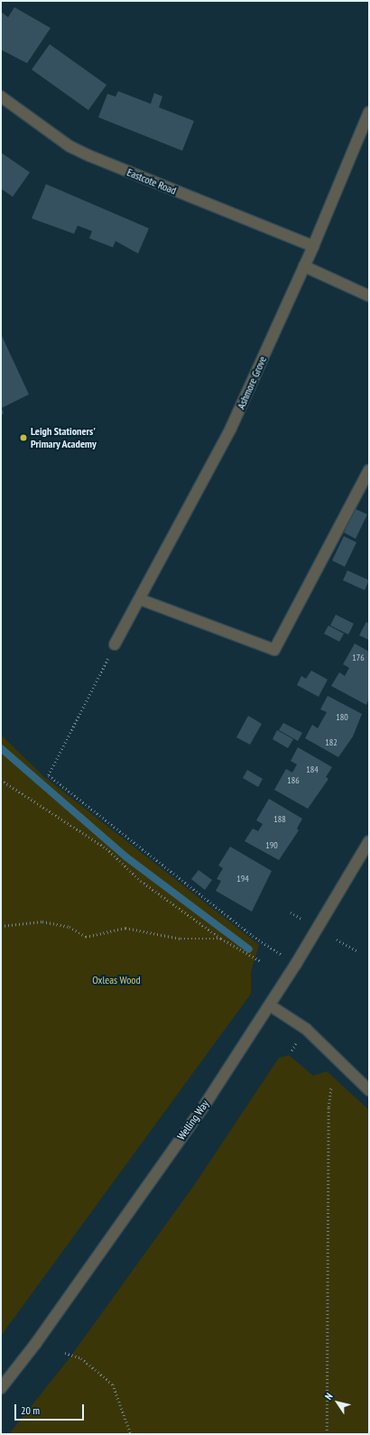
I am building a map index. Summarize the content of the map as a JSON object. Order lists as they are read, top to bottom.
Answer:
{
  "streets": {
    "street": ["Eastcote Road", "Ashmore Grove", "Welling Way"]
  },
  "crossings": [
    ["Eastcote Road", "Ashmore Grove"]
  ],
  "parks": ["Oxleas Wood"],
  "places": ["Leigh Stationers' Primary Academy"],
  "house_numbers": [
    "176",
    "180",
    "182",
    "184",
    "186",
    "188",
    "190",
    "194"
  ],
  "scale_bar": "20 m",
  "north": "top left"
}
